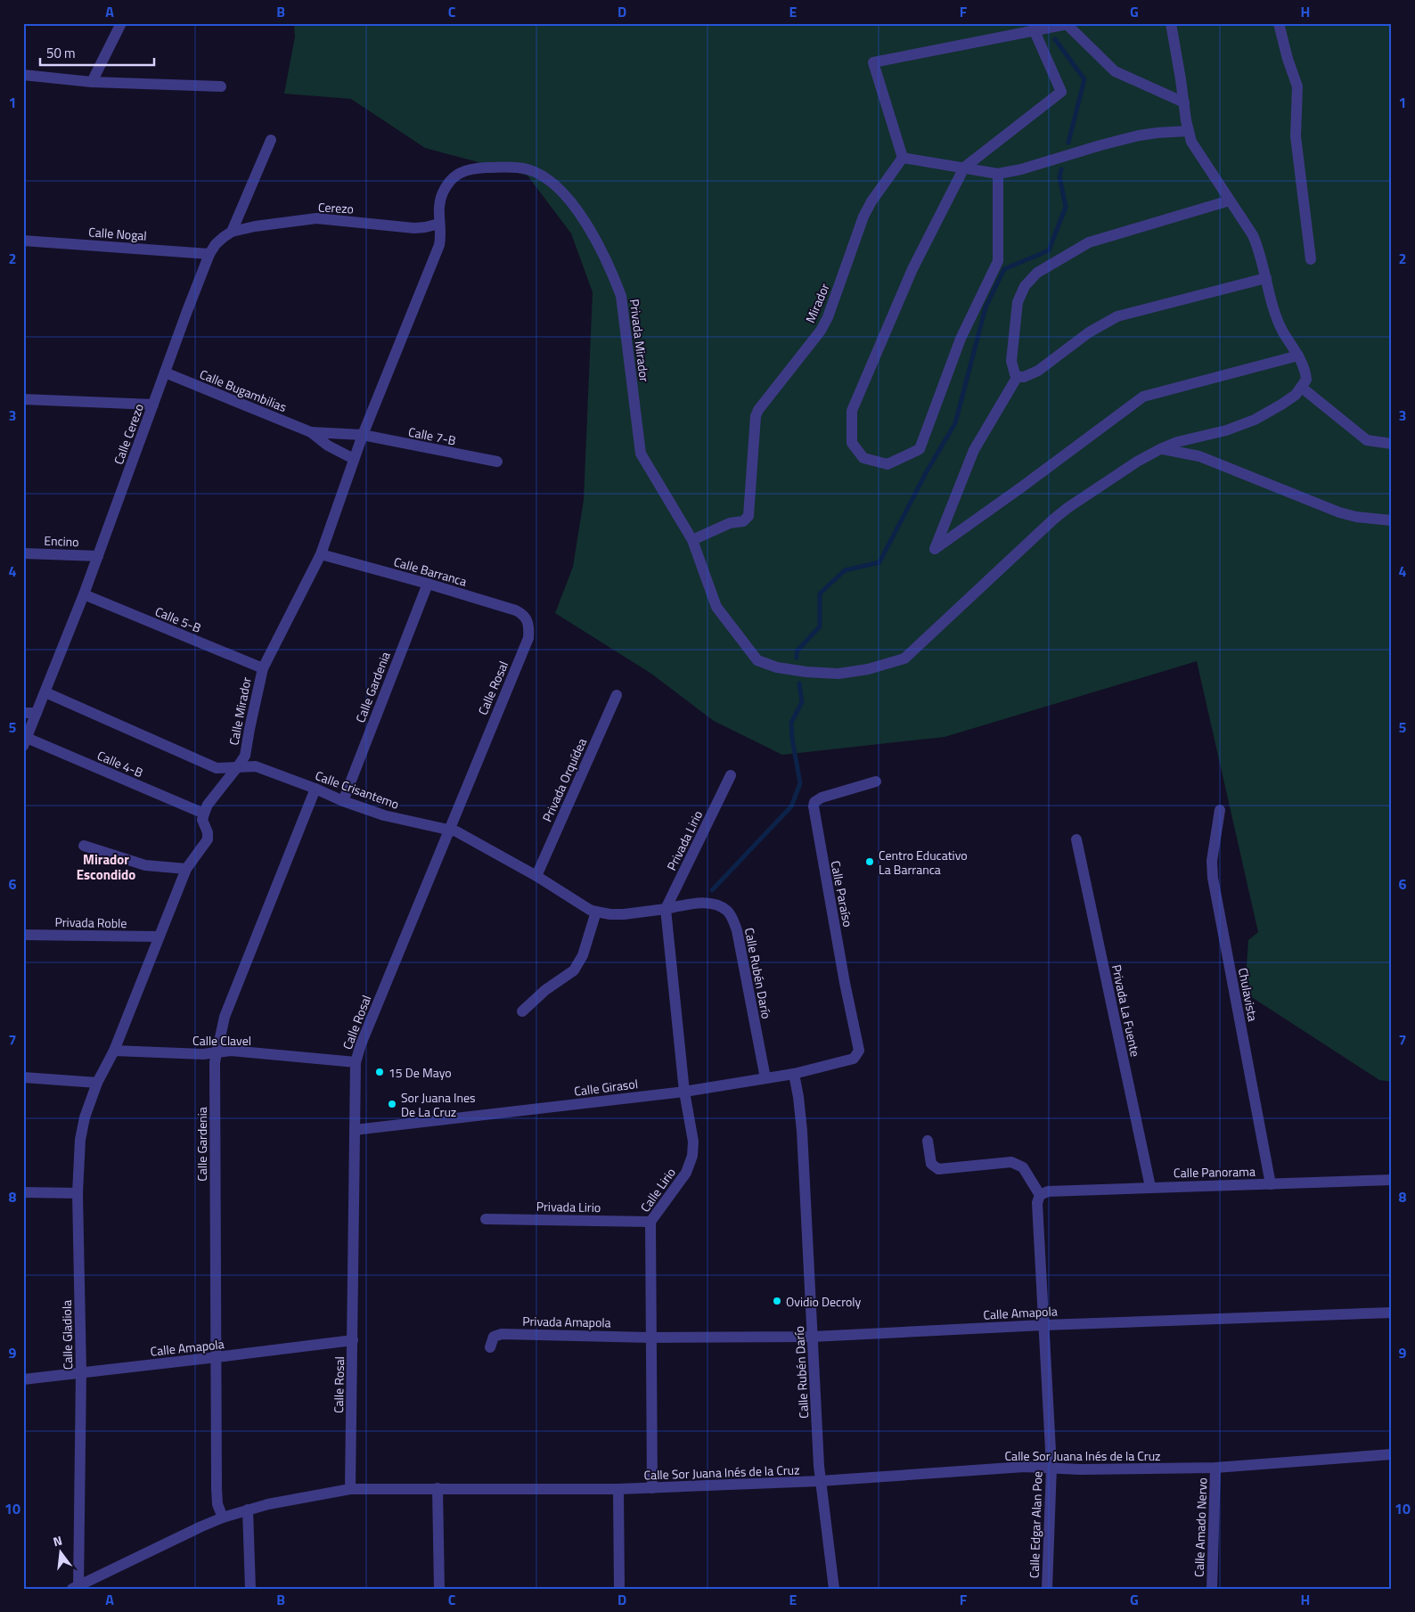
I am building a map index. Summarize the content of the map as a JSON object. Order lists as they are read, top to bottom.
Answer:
{
  "streets": {
    "street": [
      "Cerezo",
      "Calle Nogal",
      "Mirador",
      "Privada Mirador",
      "Calle Bugambilias",
      "Calle Cerezo",
      "Calle 7-B",
      "Encino",
      "Calle Barranca",
      "Calle 5-B",
      "Calle Gardenia",
      "Calle Rosal",
      "Calle Mirador",
      "Calle 4-B",
      "Privada Orquídea",
      "Calle Crisantemo",
      "Privada Lirio",
      "Calle Paraíso",
      "Privada Roble",
      "Calle Rubén Darío",
      "Chulavista",
      "Privada La Fuente",
      "Calle Clavel",
      "Calle Girasol",
      "Calle Panorama",
      "Calle Lirio",
      "Calle Amapola",
      "Privada Amapola",
      "Calle Gladiola",
      "Calle Sor Juana Inés de la Cruz",
      "Calle Edgar Alan Poe",
      "Calle Amado Nervo"
    ]
  },
  "crossings": [
    ["Cerezo", "Privada Mirador"],
    ["Cerezo", "Calle Cerezo"],
    ["Calle Nogal", "Calle Cerezo"],
    ["Mirador", "Privada Mirador"],
    ["Privada Mirador", "Calle Bugambilias"],
    ["Privada Mirador", "Calle 7-B"],
    ["Privada Mirador", "Calle Mirador"],
    ["Calle Bugambilias", "Calle Cerezo"],
    ["Calle Bugambilias", "Calle 7-B"],
    ["Calle Bugambilias", "Calle Mirador"],
    ["Calle Cerezo", "Encino"],
    ["Calle Cerezo", "Calle 5-B"],
    ["Calle Cerezo", "Calle 4-B"],
    ["Calle Cerezo", "Calle Crisantemo"],
    ["Calle Barranca", "Calle Gardenia"],
    ["Calle Barranca", "Calle Rosal"],
    ["Calle Barranca", "Calle Mirador"],
    ["Calle 5-B", "Calle Mirador"],
    ["Calle Gardenia", "Calle Crisantemo"],
    ["Calle Gardenia", "Calle Clavel"],
    ["Calle Gardenia", "Calle Amapola"],
    ["Calle Gardenia", "Calle Sor Juana Inés de la Cruz"],
    ["Calle Rosal", "Calle Crisantemo"],
    ["Calle Rosal", "Calle Clavel"],
    ["Calle Rosal", "Calle Girasol"],
    ["Calle Rosal", "Calle Amapola"],
    ["Calle Rosal", "Calle Sor Juana Inés de la Cruz"],
    ["Calle Mirador", "Calle 4-B"],
    ["Calle Mirador", "Calle Crisantemo"],
    ["Privada Orquídea", "Calle Crisantemo"],
    ["Calle Crisantemo", "Privada Lirio"],
    ["Calle Crisantemo", "Calle Rubén Darío"],
    ["Calle Crisantemo", "Calle Lirio"],
    ["Privada Lirio", "Calle Rubén Darío"],
    ["Privada Lirio", "Calle Lirio"],
    ["Calle Paraíso", "Calle Girasol"],
    ["Calle Rubén Darío", "Calle Girasol"],
    ["Calle Rubén Darío", "Calle Lirio"],
    ["Calle Rubén Darío", "Calle Amapola"],
    ["Calle Rubén Darío", "Calle Sor Juana Inés de la Cruz"],
    ["Chulavista", "Calle Panorama"],
    ["Privada La Fuente", "Calle Panorama"],
    ["Calle Girasol", "Calle Lirio"],
    ["Calle Panorama", "Calle Edgar Alan Poe"],
    ["Calle Lirio", "Calle Amapola"],
    ["Calle Lirio", "Privada Amapola"],
    ["Calle Lirio", "Calle Sor Juana Inés de la Cruz"],
    ["Calle Amapola", "Privada Amapola"],
    ["Calle Amapola", "Calle Gladiola"],
    ["Calle Amapola", "Calle Edgar Alan Poe"],
    ["Calle Gladiola", "Calle Sor Juana Inés de la Cruz"],
    ["Calle Sor Juana Inés de la Cruz", "Calle Edgar Alan Poe"],
    ["Calle Sor Juana Inés de la Cruz", "Calle Amado Nervo"]
  ],
  "districts": ["Mirador Escondido"],
  "places": [
    "Centro Educativo La Barranca",
    "15 De Mayo",
    "Sor Juana Ines De La Cruz",
    "Ovidio Decroly"
  ],
  "scale_bar": "50 m",
  "north": "top",
  "grid": {
    "columns": [
      "A",
      "B",
      "C",
      "D",
      "E",
      "F",
      "G",
      "H"
    ],
    "rows": [
      "1",
      "2",
      "3",
      "4",
      "5",
      "6",
      "7",
      "8",
      "9",
      "10"
    ]
  }
}
